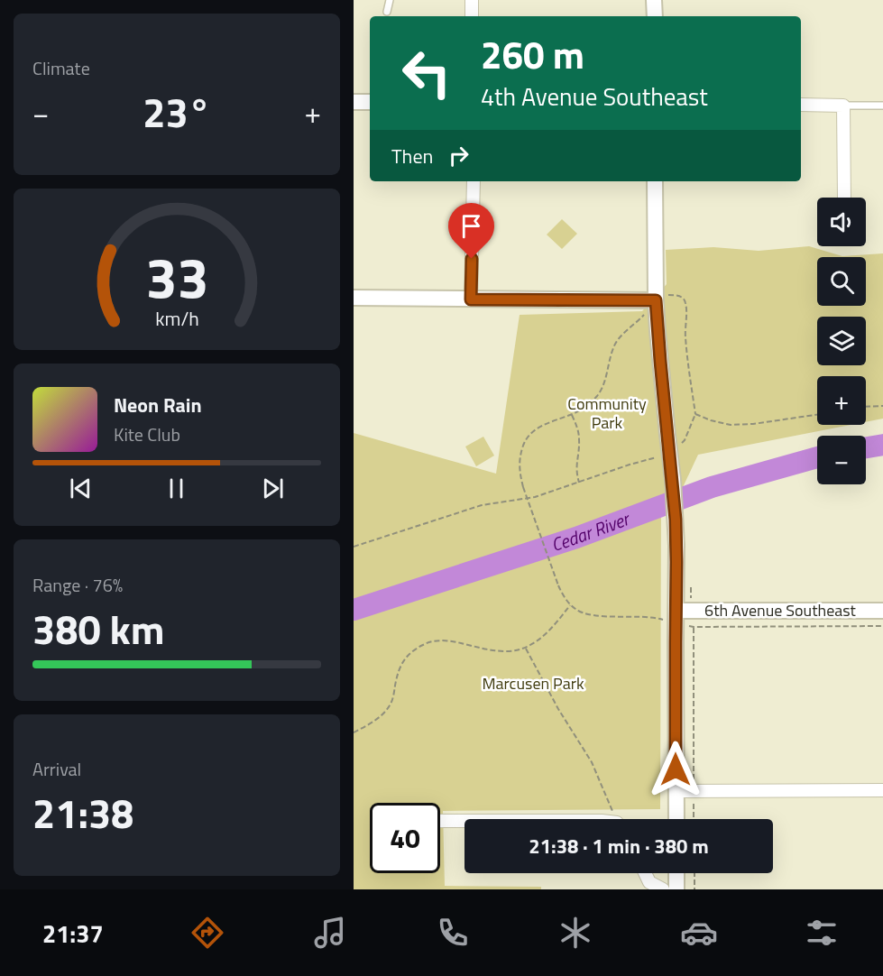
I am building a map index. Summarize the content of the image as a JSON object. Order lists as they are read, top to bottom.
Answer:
{
  "streets": {
    "street": ["6th Avenue Southeast"]
  },
  "water": ["Cedar River"],
  "parks": ["Community Park", "Marcusen Park"],
  "page": {
    "tile": [
      "Climate",
      ["Range · 76%", "380 km"],
      ["Arrival", "21:38"]
    ],
    "turn": ["260 m", "4th Avenue Southeast"],
    "heat": ["−", "23°", "+"],
    "then": "Then",
    "map_buttons": ["+", "−"],
    "song": ["Neon Rain", "Kite Club"],
    "limit": "40",
    "trip": "21:38 · 1 min · 380 m",
    "tabs": "21:37",
    "gauge": ["33", "km/h"]
  }
}
